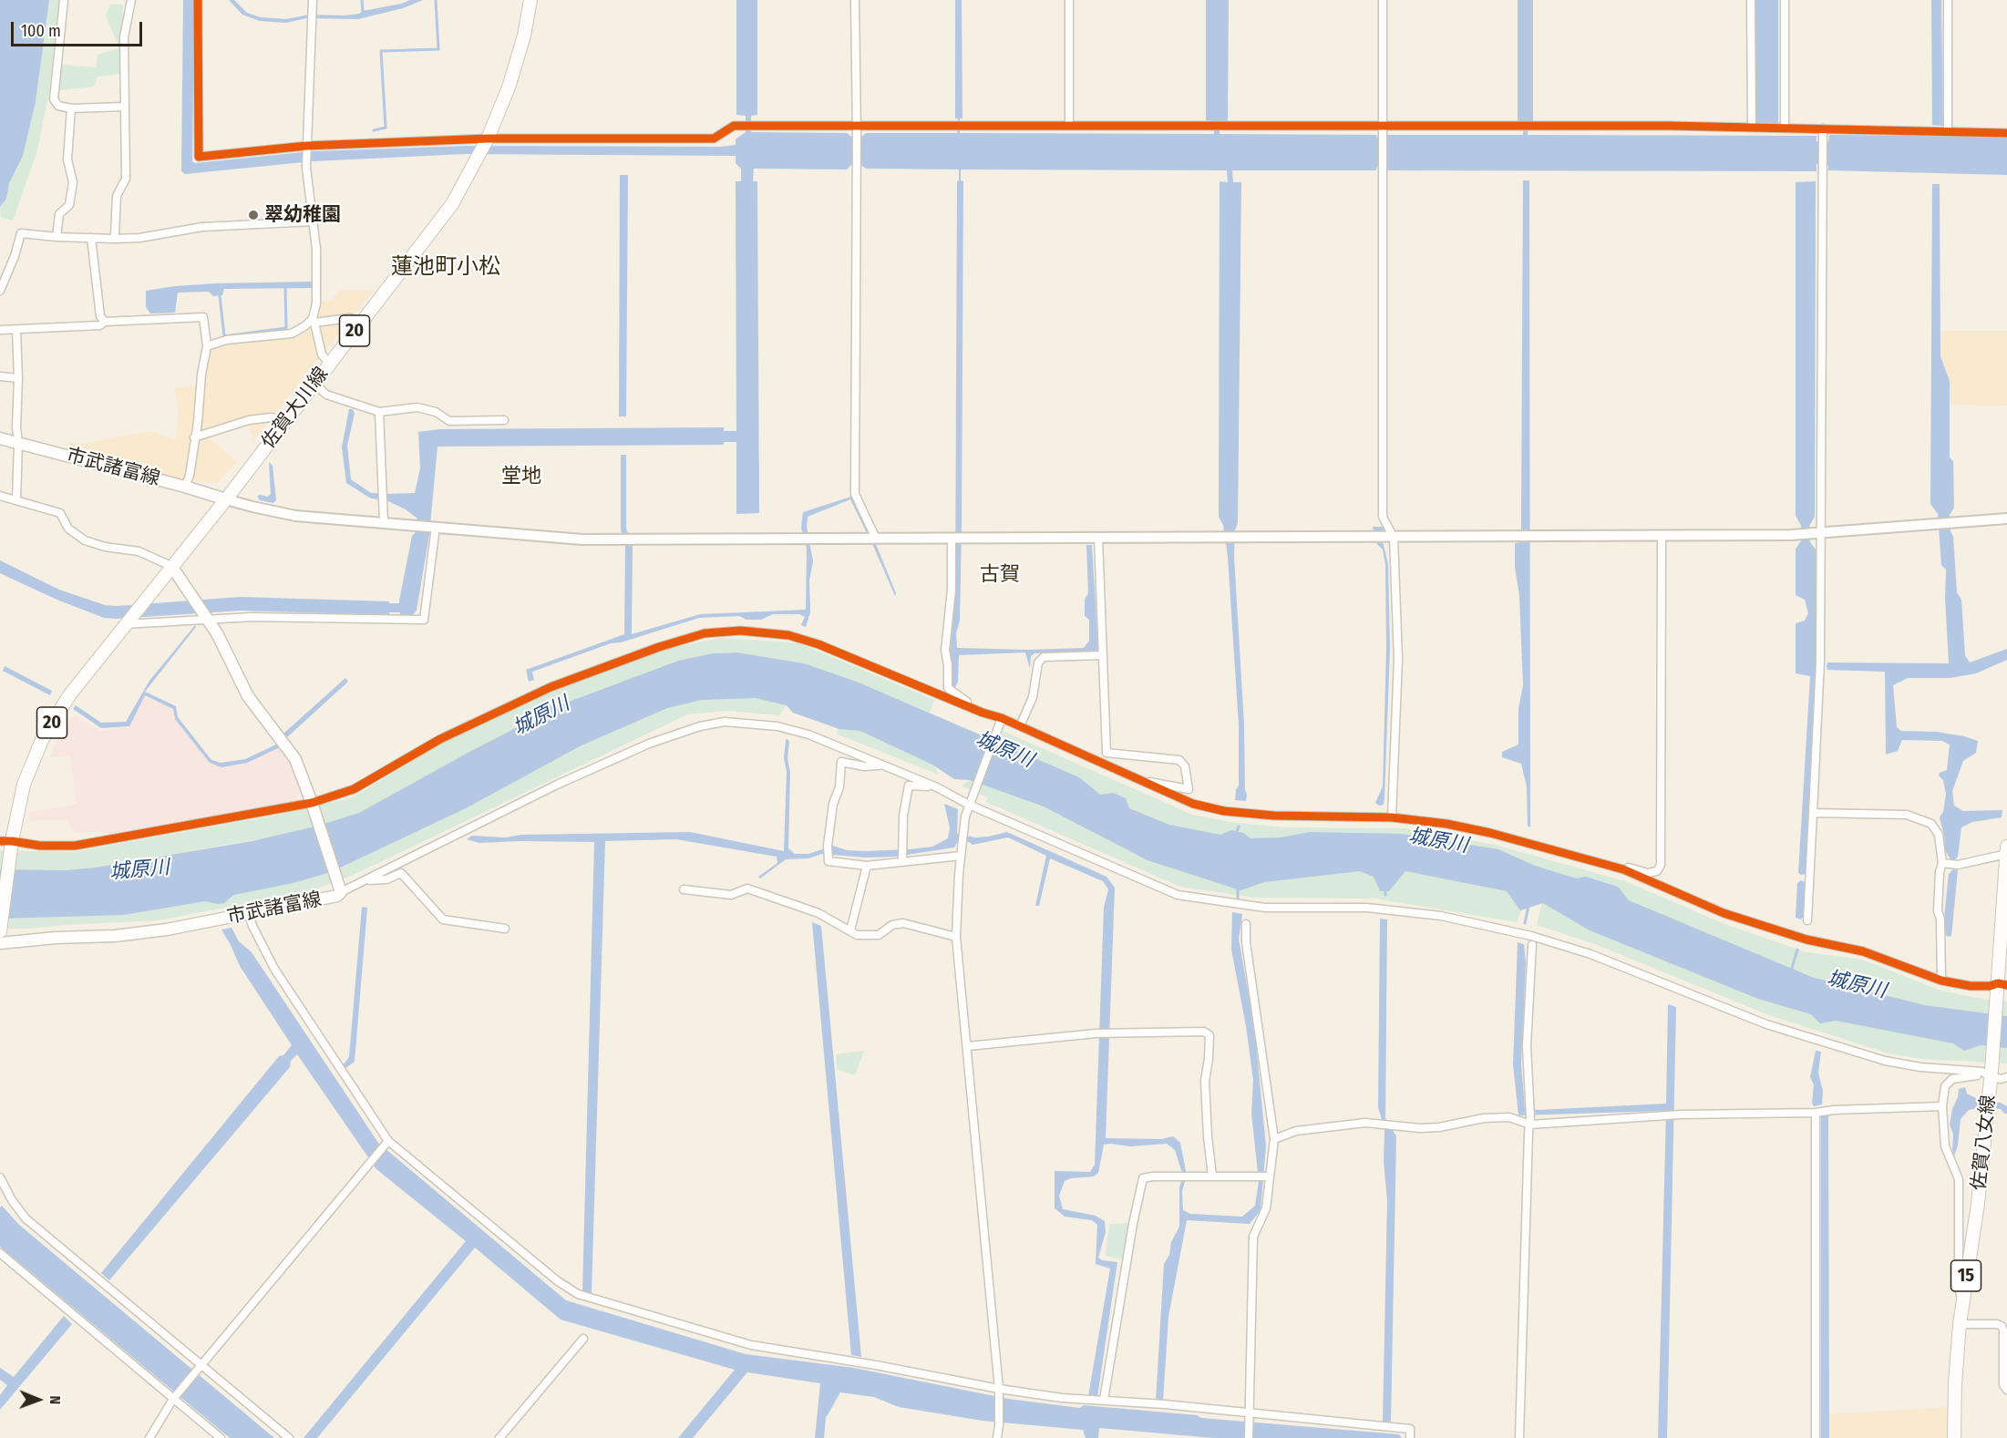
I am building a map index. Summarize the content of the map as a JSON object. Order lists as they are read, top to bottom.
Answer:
{
  "streets": {
    "main road": [
      "20",
      "佐賀大川線",
      "市武諸富線",
      "佐賀八女線",
      "15"
    ]
  },
  "crossings": [
    ["20", "佐賀大川線"],
    ["佐賀大川線", "市武諸富線"]
  ],
  "districts": ["蓮池町小松", "堂地", "古賀"],
  "water": ["城原川"],
  "places": ["翠幼稚園"],
  "scale_bar": "100 m",
  "north": "right"
}
